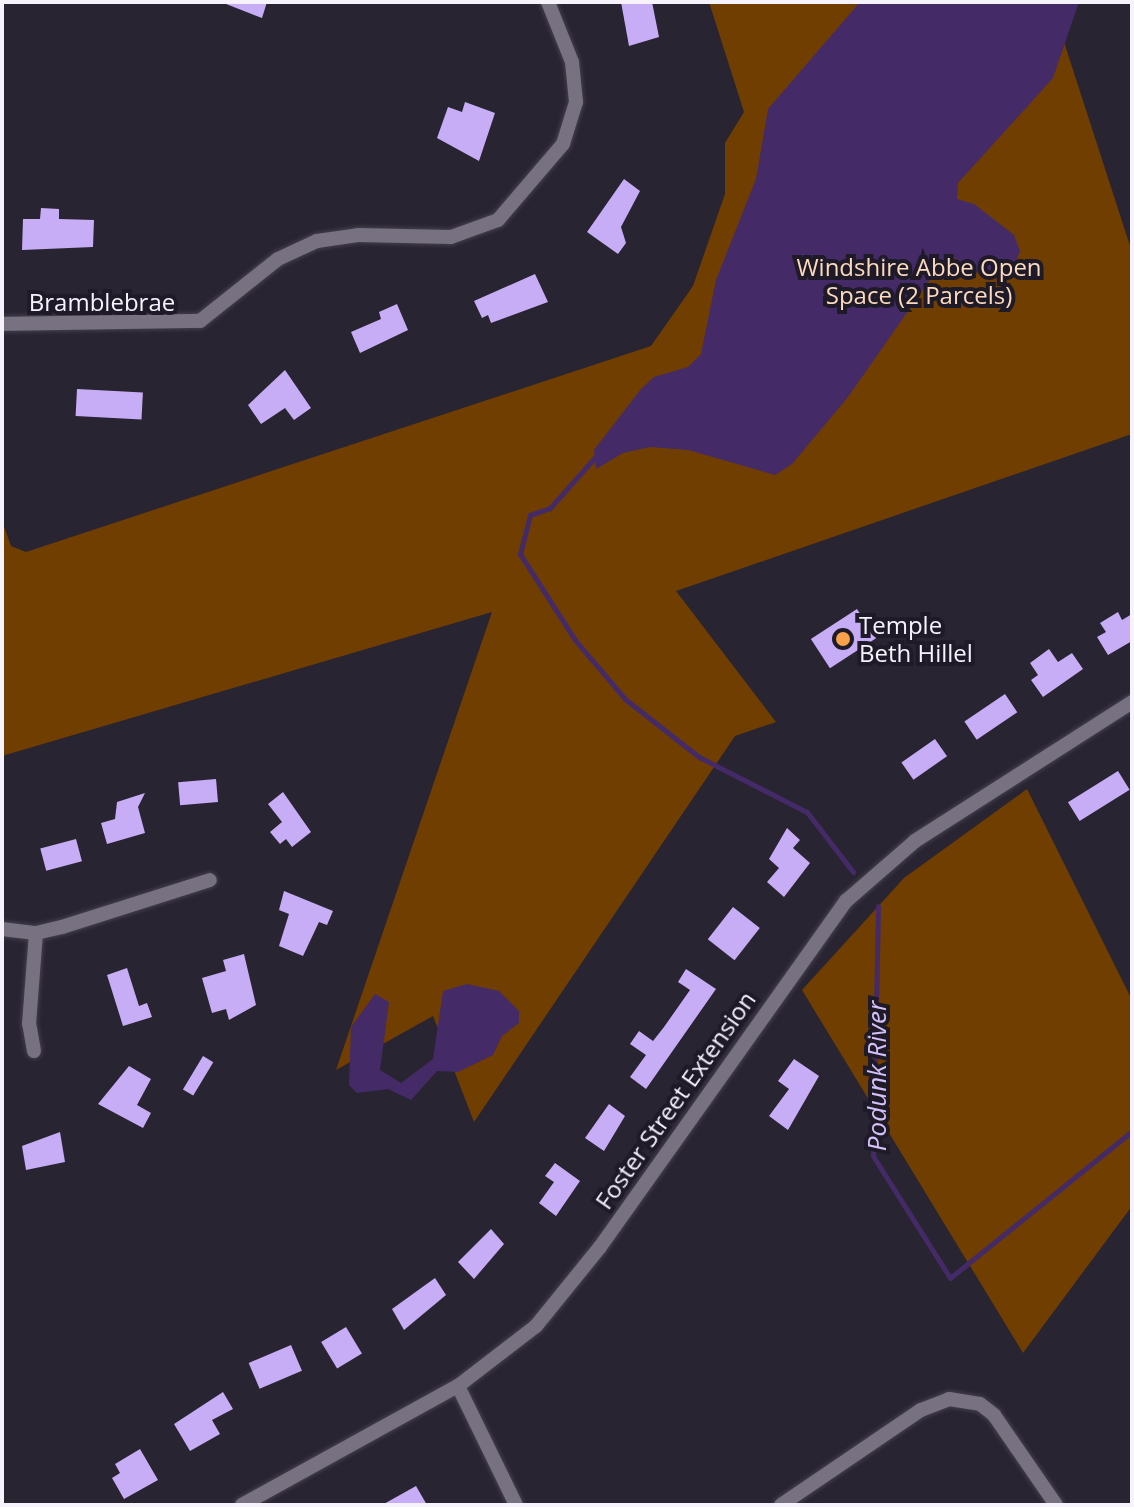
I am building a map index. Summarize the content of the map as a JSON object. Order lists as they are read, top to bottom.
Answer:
{
  "streets": {
    "street": ["Bramblebrae", "Foster Street Extension"]
  },
  "water": ["Podunk River"],
  "parks": ["Windshire Abbe Open Space (2 Parcels)"],
  "places": ["Temple Beth Hillel"]
}
